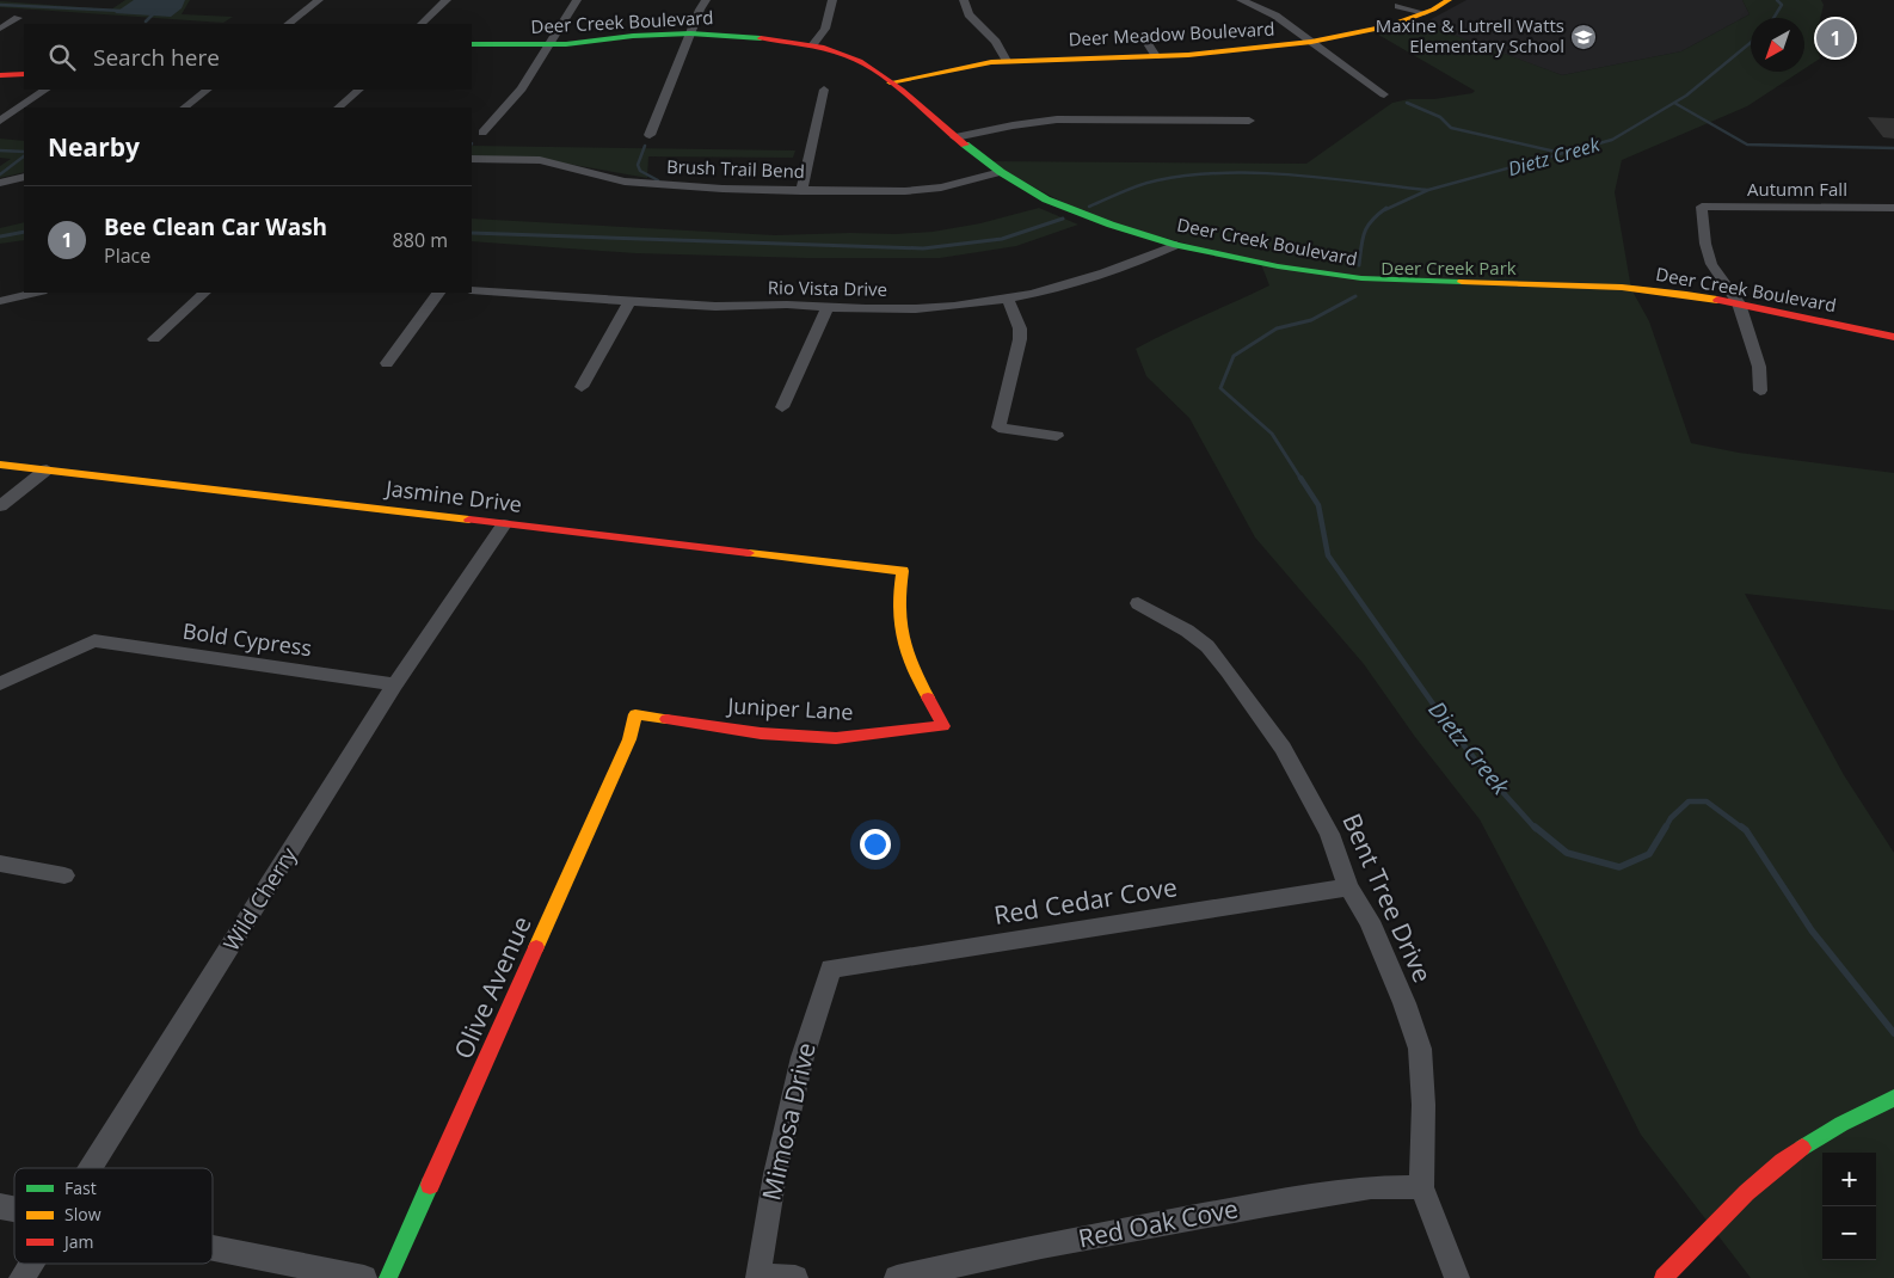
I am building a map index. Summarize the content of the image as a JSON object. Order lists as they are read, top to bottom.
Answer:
{
  "streets": {
    "street": [
      "Deer Creek Boulevard",
      "Deer Meadow Boulevard",
      "Brush Trail Bend",
      "Autumn Fall",
      "Rio Vista Drive",
      "Jasmine Drive",
      "Bold Cypress",
      "Juniper Lane",
      "Bent Tree Drive",
      "Wild Cherry",
      "Red Cedar Cove",
      "Olive Avenue",
      "Mimosa Drive",
      "Red Oak Cove"
    ]
  },
  "crossings": [
    ["Deer Creek Boulevard", "Deer Meadow Boulevard"],
    ["Deer Creek Boulevard", "Brush Trail Bend"],
    ["Deer Creek Boulevard", "Autumn Fall"],
    ["Deer Creek Boulevard", "Rio Vista Drive"],
    ["Jasmine Drive", "Juniper Lane"],
    ["Jasmine Drive", "Wild Cherry"],
    ["Bold Cypress", "Wild Cherry"],
    ["Juniper Lane", "Olive Avenue"],
    ["Bent Tree Drive", "Red Cedar Cove"],
    ["Bent Tree Drive", "Red Oak Cove"],
    ["Red Cedar Cove", "Mimosa Drive"]
  ],
  "water": ["Dietz Creek"],
  "parks": ["Deer Creek Park"],
  "places": {
    "school or university": ["Maxine & Lutrell Watts Elementary School"]
  },
  "legend": ["Fast", "Slow", "Jam"],
  "north": "bottom left",
  "page": {
    "pins": "1",
    "search": "Search here",
    "heading": "Nearby",
    "list": [
      {
        "mark": "1",
        "name": "Bee Clean Car Wash",
        "note": "Place",
        "value": "880 m"
      }
    ],
    "map_buttons": ["+", "−"]
  }
}
